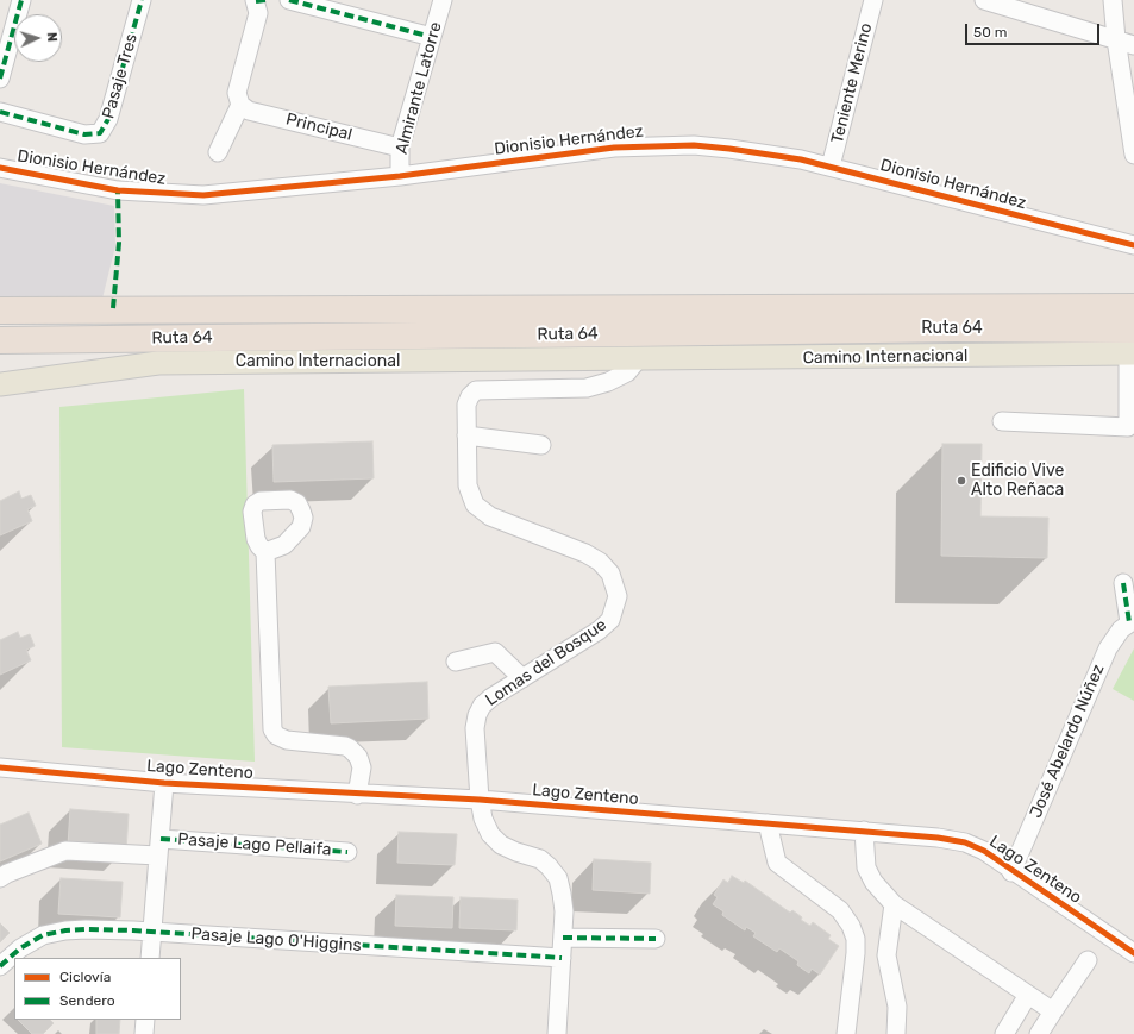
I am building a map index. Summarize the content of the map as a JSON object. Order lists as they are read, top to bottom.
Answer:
{
  "streets": {
    "highway": ["Ruta 64"],
    "main road": ["Camino Internacional"],
    "street": [
      "Pasaje Tres",
      "Teniente Merino",
      "Almirante Latorre",
      "Principal",
      "Dionisio Hernández",
      "Lomas del Bosque",
      "José Abelardo Núñez",
      "Lago Zenteno",
      "Pasaje Lago Pellaifa",
      "Pasaje Lago O'Higgins"
    ]
  },
  "crossings": [
    ["Teniente Merino", "Dionisio Hernández"],
    ["Almirante Latorre", "Principal"],
    ["Almirante Latorre", "Dionisio Hernández"],
    ["Ruta 64", "Camino Internacional"],
    ["Camino Internacional", "Lomas del Bosque"],
    ["Lomas del Bosque", "Lago Zenteno"],
    ["Lomas del Bosque", "Pasaje Lago O'Higgins"],
    ["José Abelardo Núñez", "Lago Zenteno"]
  ],
  "places": ["Edificio Vive Alto Reñaca"],
  "legend": ["Ciclovía", "Sendero"],
  "scale_bar": "50 m",
  "north": "right"
}
